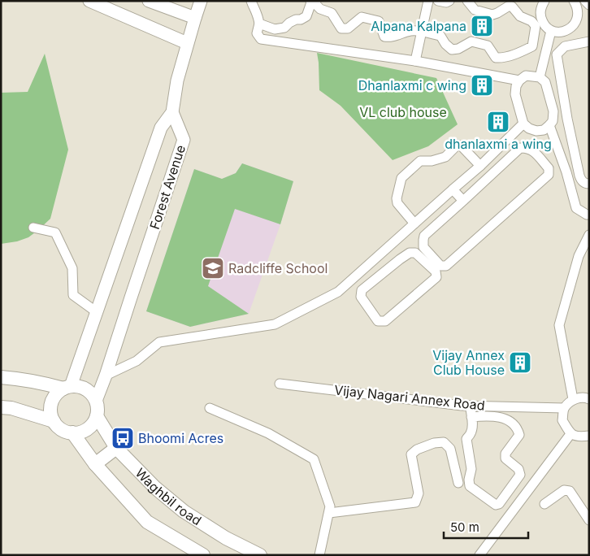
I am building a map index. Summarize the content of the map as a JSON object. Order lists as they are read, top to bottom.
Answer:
{
  "streets": {
    "main road": ["Waghbil road"],
    "street": ["Forest Avenue", "Vijay Nagari Annex Road"]
  },
  "crossings": [
    ["Forest Avenue", "Waghbil road"]
  ],
  "parks": ["VL club house"],
  "places": {
    "building": [
      "Alpana Kalpana",
      "Dhanlaxmi c wing",
      "dhanlaxmi a wing",
      "Vijay Annex Club House"
    ],
    "school or university": ["Radcliffe School"],
    "bus stop": ["Bhoomi Acres"]
  },
  "scale_bar": "50 m"
}
